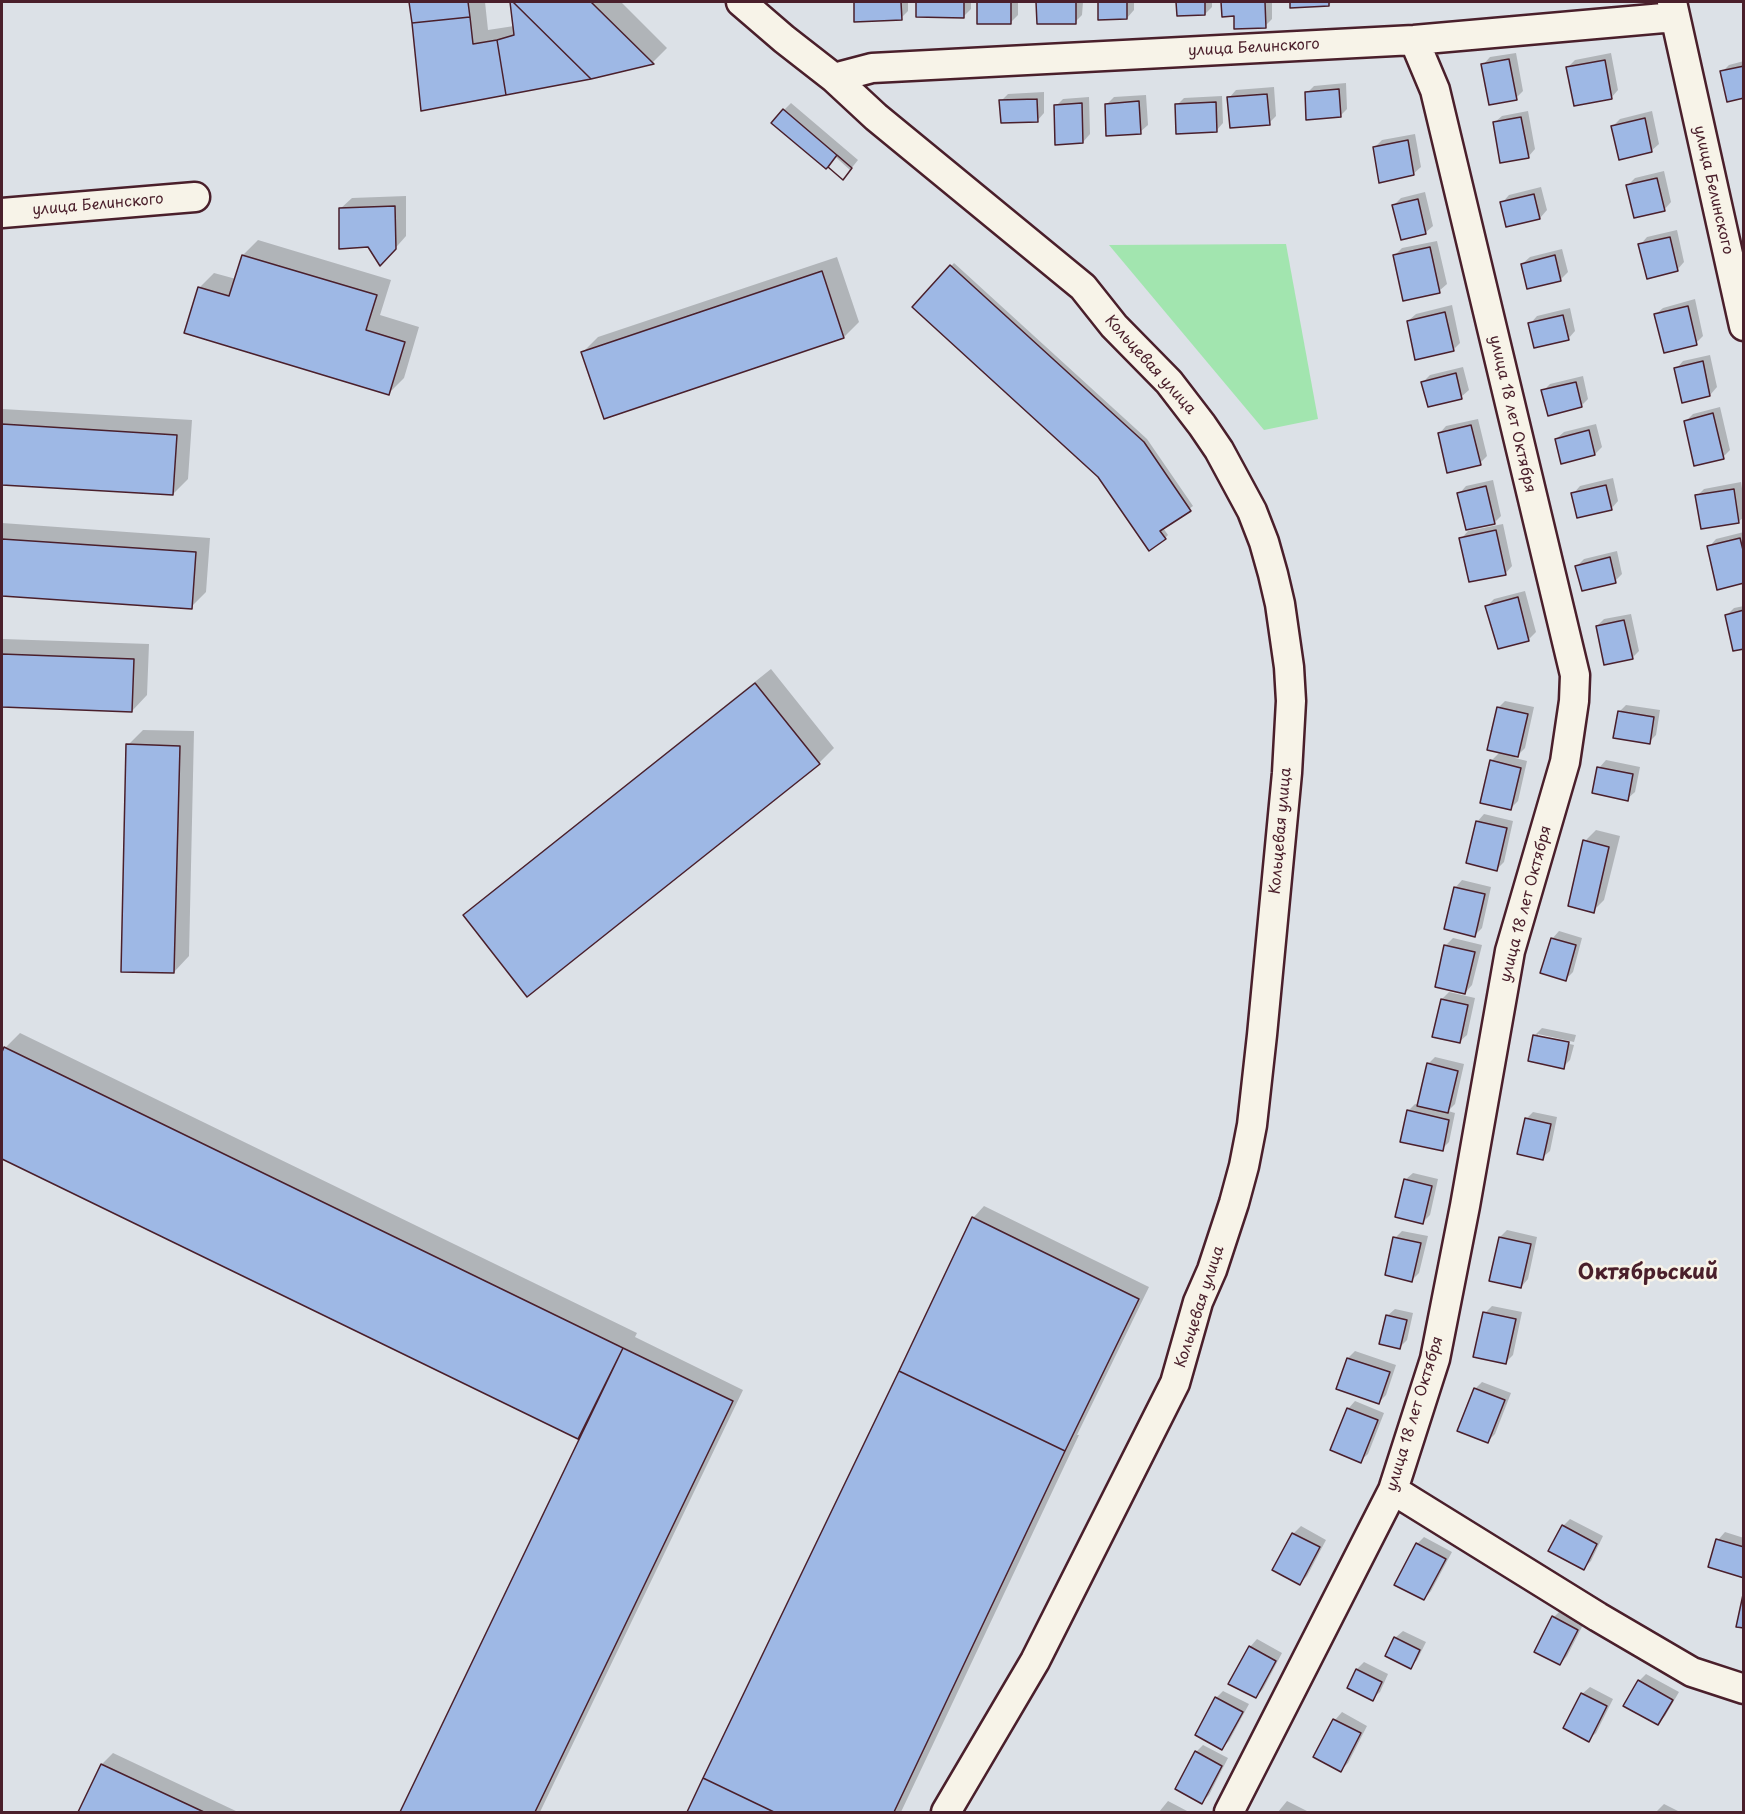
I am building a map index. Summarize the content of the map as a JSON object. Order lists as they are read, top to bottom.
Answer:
{
  "streets": {
    "street": ["улица Белинского", "Кольцевая улица", "улица 18 лет Октября"]
  },
  "crossings": [
    ["улица Белинского", "Кольцевая улица"],
    ["улица Белинского", "улица 18 лет Октября"]
  ],
  "districts": ["Октябрьский"]
}
